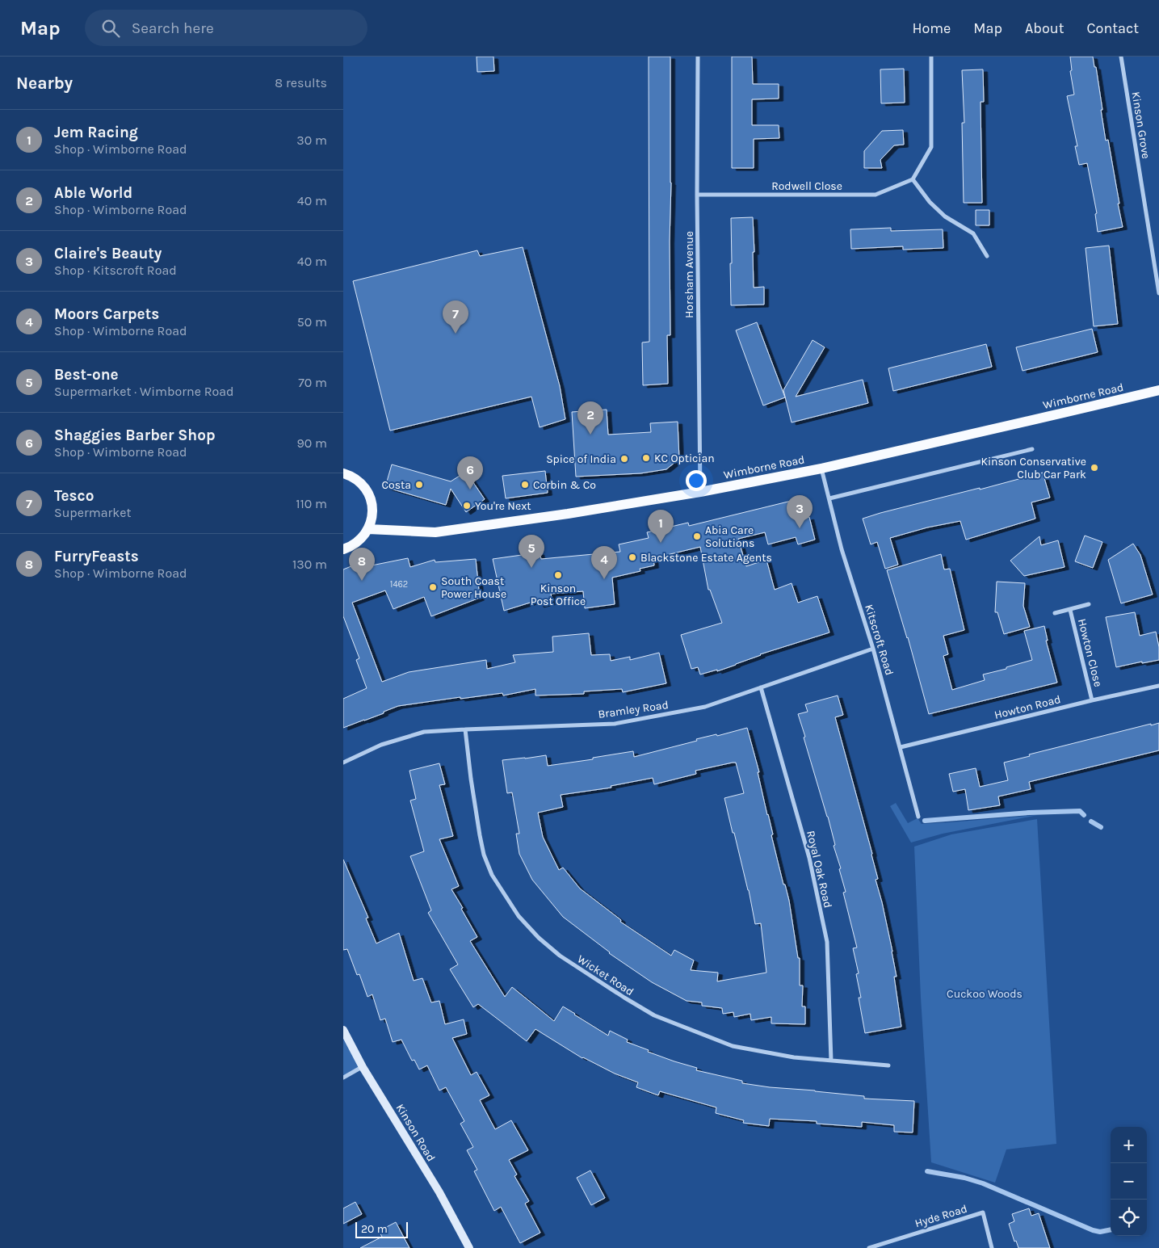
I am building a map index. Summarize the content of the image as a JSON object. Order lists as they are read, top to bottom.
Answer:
{
  "streets": {
    "main road": ["Wimborne Road"],
    "street": [
      "Kinson Grove",
      "Rodwell Close",
      "Horsham Avenue",
      "Kitscroft Road",
      "Howton Close",
      "Howton Road",
      "Bramley Road",
      "Royal Oak Road",
      "Wicket Road",
      "Kinson Road",
      "Hyde Road"
    ]
  },
  "crossings": [
    ["Rodwell Close", "Horsham Avenue"],
    ["Horsham Avenue", "Wimborne Road"],
    ["Wimborne Road", "Kitscroft Road"],
    ["Kitscroft Road", "Howton Road"],
    ["Kitscroft Road", "Bramley Road"],
    ["Howton Close", "Howton Road"],
    ["Bramley Road", "Royal Oak Road"],
    ["Bramley Road", "Wicket Road"],
    ["Royal Oak Road", "Wicket Road"]
  ],
  "parks": ["Cuckoo Woods"],
  "places": [
    "KC Optician",
    "Spice of India",
    "Kinson Conservative Club Car Park",
    "Costa",
    "Corbin & Co",
    "You're Next",
    "Abia Care Solutions",
    "Blackstone Estate Agents",
    "Kinson Post Office",
    "South Coast Power House"
  ],
  "house_numbers": ["1462"],
  "scale_bar": "20 m",
  "page": {
    "header": "Map",
    "search": "Search here",
    "nav": [
      "Home",
      "Map",
      "About",
      "Contact"
    ],
    "heading": ["Nearby", "8 results"],
    "list": [
      {
        "mark": "1",
        "name": "Jem Racing",
        "note": "Shop · Wimborne Road",
        "value": "30 m"
      },
      {
        "mark": "2",
        "name": "Able World",
        "note": "Shop · Wimborne Road",
        "value": "40 m"
      },
      {
        "mark": "3",
        "name": "Claire's Beauty",
        "note": "Shop · Kitscroft Road",
        "value": "40 m"
      },
      {
        "mark": "4",
        "name": "Moors Carpets",
        "note": "Shop · Wimborne Road",
        "value": "50 m"
      },
      {
        "mark": "5",
        "name": "Best-one",
        "note": "Supermarket · Wimborne Road",
        "value": "70 m"
      },
      {
        "mark": "6",
        "name": "Shaggies Barber Shop",
        "note": "Shop · Wimborne Road",
        "value": "90 m"
      },
      {
        "mark": "7",
        "name": "Tesco",
        "note": "Supermarket",
        "value": "110 m"
      },
      {
        "mark": "8",
        "name": "FurryFeasts",
        "note": "Shop · Wimborne Road",
        "value": "130 m"
      }
    ],
    "pins": [
      "7",
      "2",
      "6",
      "3",
      "1",
      "5",
      "4",
      "8"
    ],
    "map_buttons": ["+", "−"],
    "scale": "20 m"
  }
}
